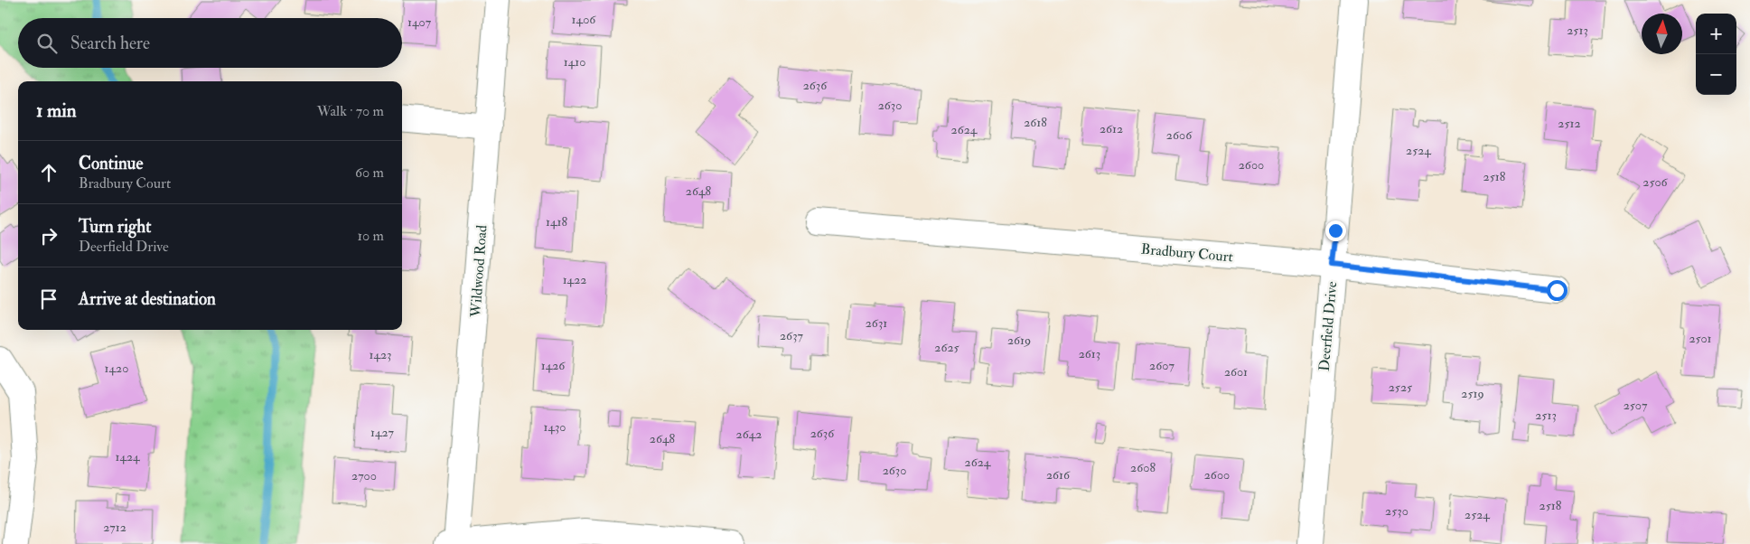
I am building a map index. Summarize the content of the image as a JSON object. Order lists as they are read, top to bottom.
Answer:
{
  "streets": {
    "street": ["Bradbury Court", "Wildwood Road", "Deerfield Drive"]
  },
  "crossings": [
    ["Bradbury Court", "Deerfield Drive"]
  ],
  "house_numbers": [
    "1406",
    "1407",
    "2513",
    "1410",
    "2636",
    "2630",
    "2618",
    "2512",
    "2612",
    "2624",
    "2606",
    "2524",
    "2600",
    "2518",
    "2506",
    "2648",
    "1418",
    "1422",
    "2631",
    "2637",
    "2501",
    "2619",
    "2625",
    "2613",
    "1423",
    "1426",
    "2607",
    "1420",
    "2601",
    "2525",
    "2519",
    "2507",
    "2513",
    "1430",
    "1427",
    "2636",
    "2642",
    "2648",
    "1424",
    "2624",
    "2608",
    "2630",
    "2616",
    "2600",
    "2700",
    "2518",
    "2530",
    "2524",
    "2712"
  ],
  "north": "top",
  "page": {
    "map_buttons": ["+", "−"],
    "search": "Search here",
    "heading": ["1 min", "Walk · 70 m"],
    "list": [
      ["Continue", "Bradbury Court", "60 m"],
      ["Turn right", "Deerfield Drive", "10 m"],
      "Arrive at destination"
    ]
  }
}
